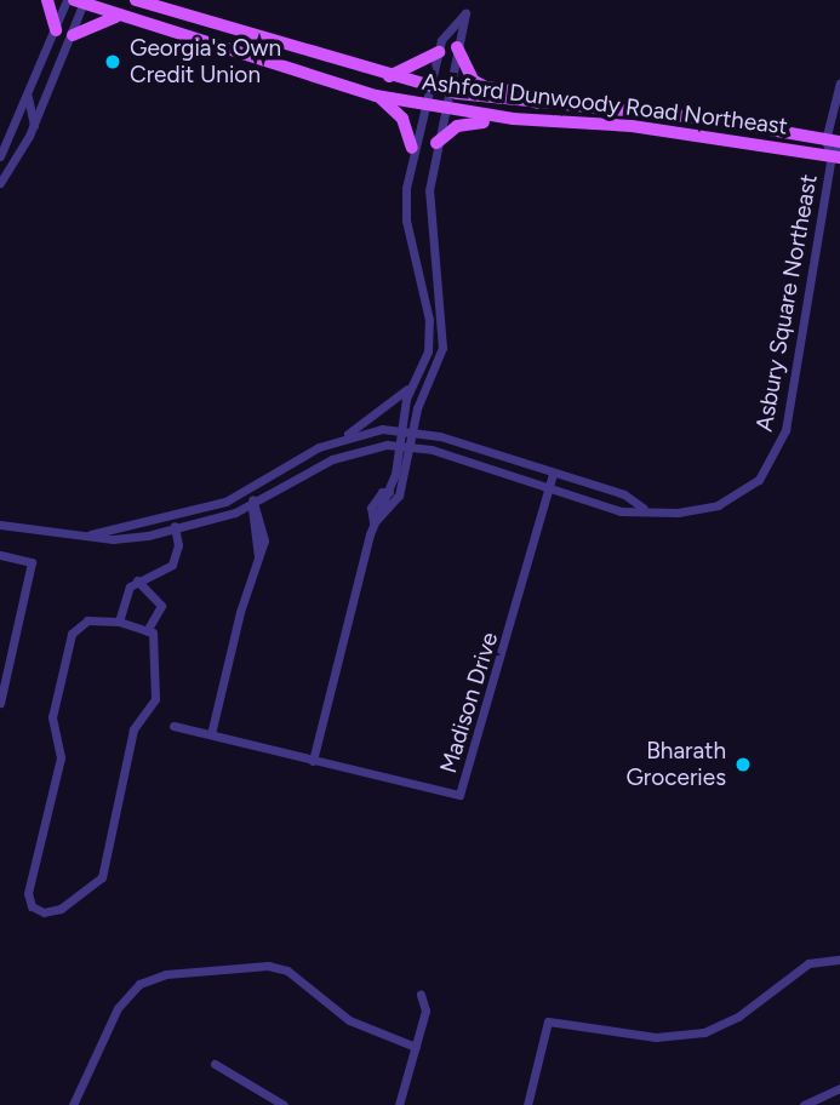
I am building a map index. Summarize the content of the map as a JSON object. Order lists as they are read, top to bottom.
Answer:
{
  "streets": {
    "main road": ["Ashford Dunwoody Road Northeast"],
    "street": ["Asbury Square Northeast", "Madison Drive"]
  },
  "crossings": [
    ["Ashford Dunwoody Road Northeast", "Asbury Square Northeast"],
    ["Asbury Square Northeast", "Madison Drive"]
  ],
  "places": ["Georgia's Own Credit Union", "Bharath Groceries"]
}
